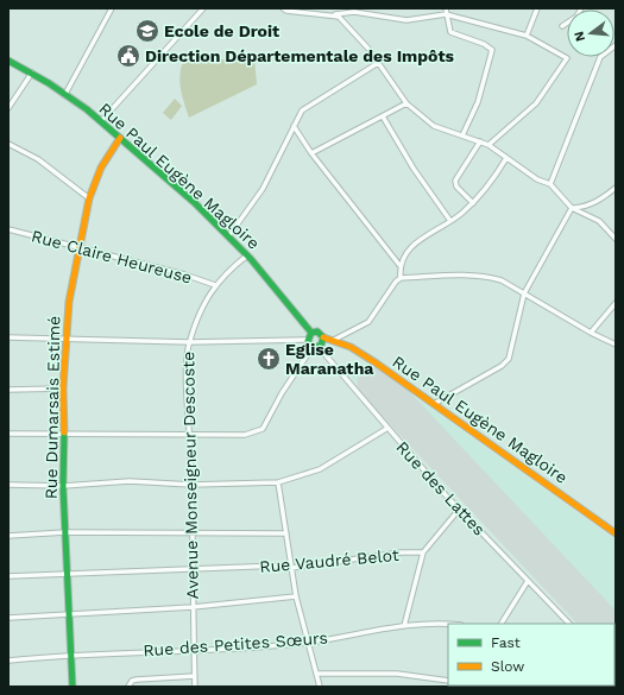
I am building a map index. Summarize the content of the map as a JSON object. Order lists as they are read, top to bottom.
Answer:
{
  "streets": {
    "main road": ["Rue Paul Eugène Magloire", "Rue Dumarsais Estimé"],
    "street": [
      "Rue Claire Heureuse",
      "Avenue Monseigneur Descoste",
      "Rue des Lattes",
      "Rue Vaudré Belot",
      "Rue des Petites Sœurs"
    ]
  },
  "crossings": [
    ["Rue Paul Eugène Magloire", "Rue Dumarsais Estimé"],
    ["Rue Paul Eugène Magloire", "Avenue Monseigneur Descoste"],
    ["Rue Paul Eugène Magloire", "Rue des Lattes"],
    ["Rue Claire Heureuse", "Rue Dumarsais Estimé"],
    ["Rue Claire Heureuse", "Avenue Monseigneur Descoste"],
    ["Rue Dumarsais Estimé", "Rue Vaudré Belot"],
    ["Rue Dumarsais Estimé", "Rue des Petites Sœurs"],
    ["Avenue Monseigneur Descoste", "Rue Vaudré Belot"],
    ["Avenue Monseigneur Descoste", "Rue des Petites Sœurs"]
  ],
  "places": {
    "school or university": ["Ecole de Droit"],
    "public building": ["Direction Départementale des Impôts"],
    "church": ["Eglise Maranatha"]
  },
  "legend": ["Fast", "Slow"],
  "north": "left"
}
